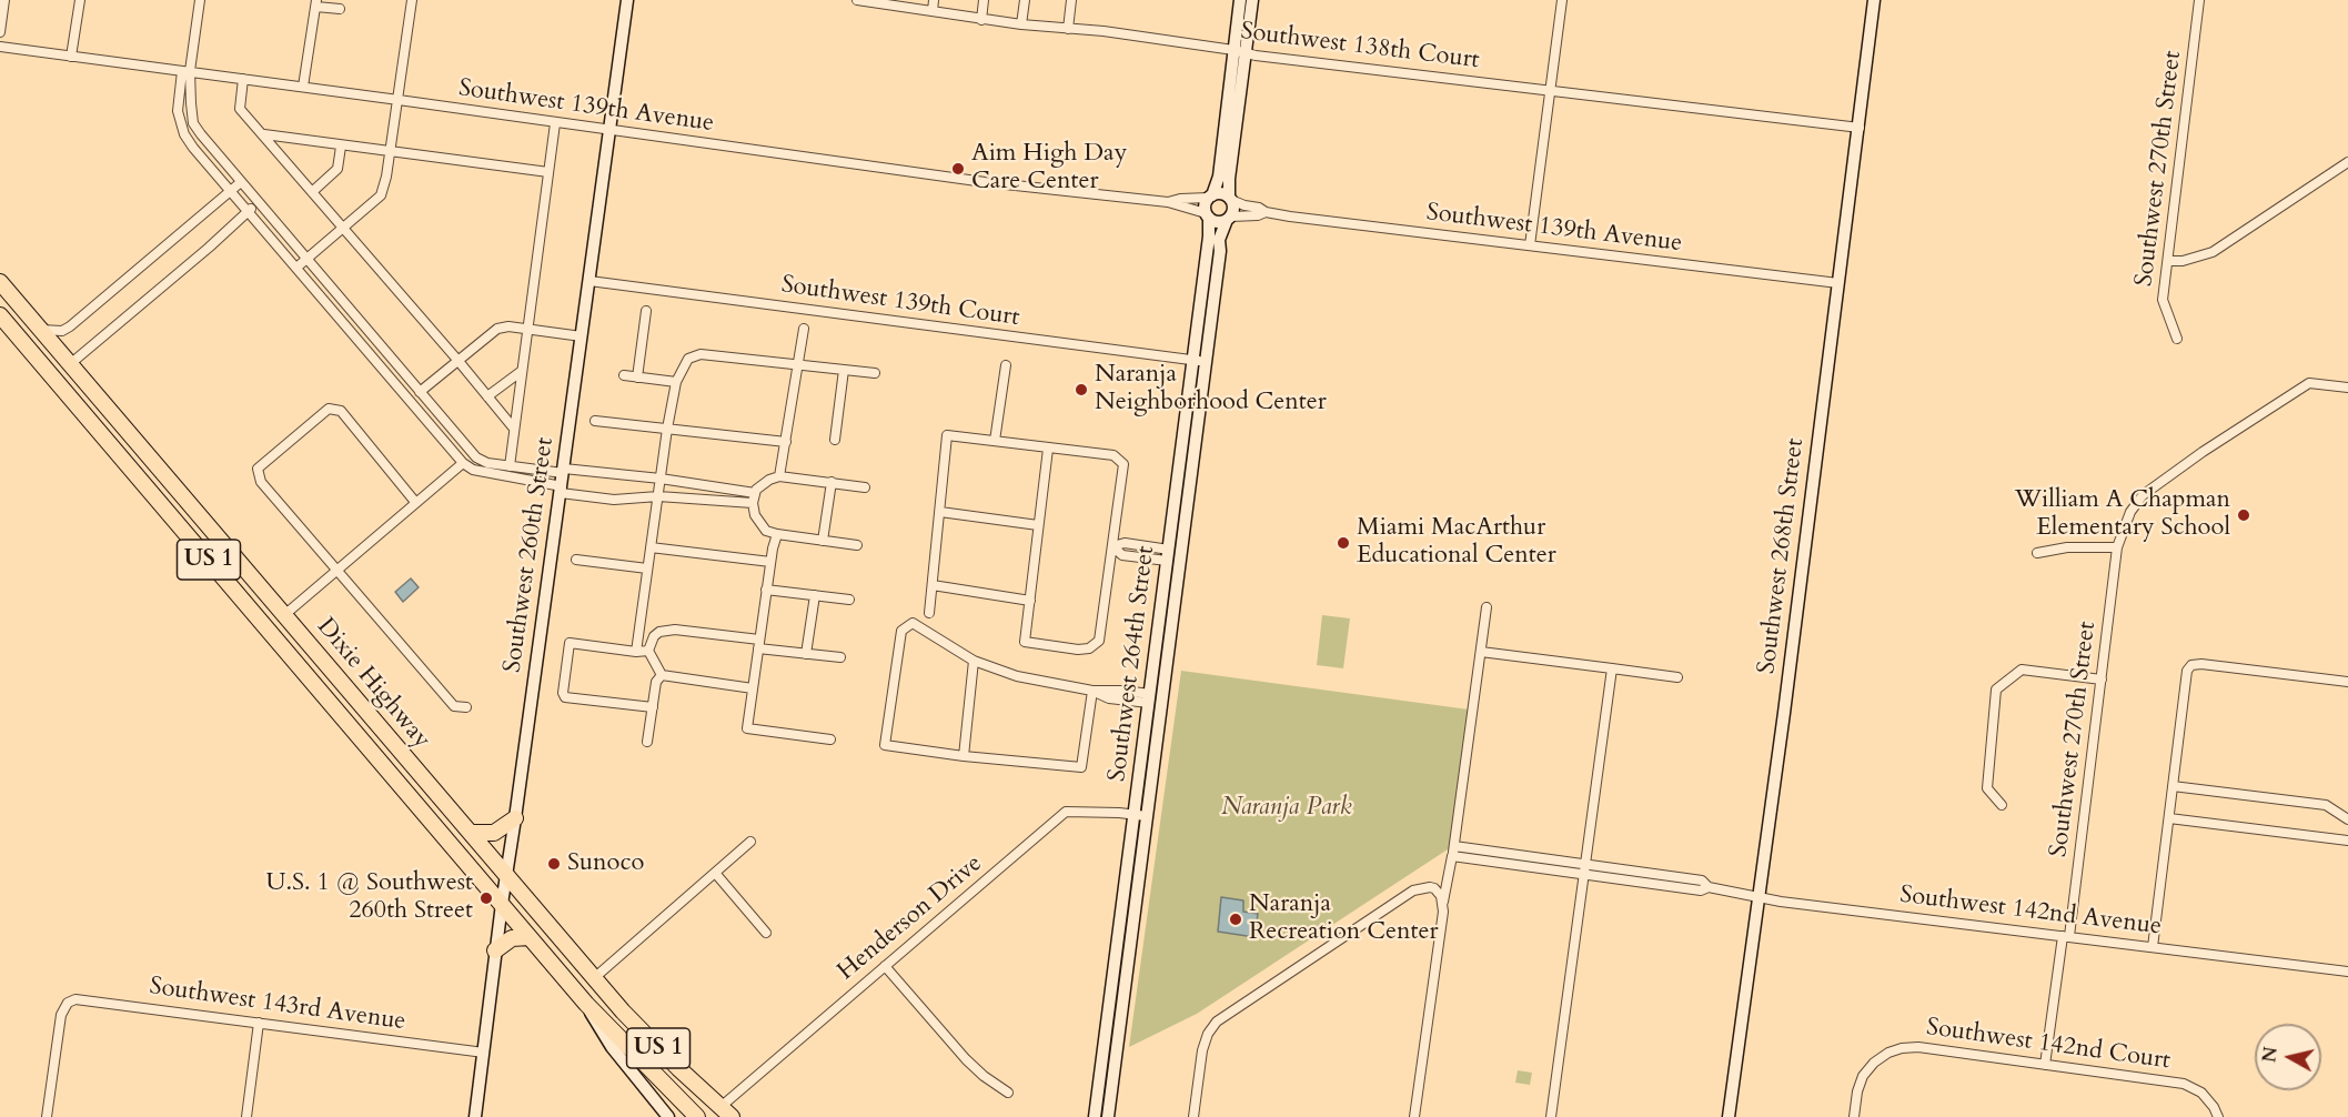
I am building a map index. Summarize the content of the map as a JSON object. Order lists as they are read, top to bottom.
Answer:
{
  "streets": {
    "highway": ["US 1", "Dixie Highway"],
    "street": [
      "Southwest 138th Court",
      "Southwest 139th Avenue",
      "Southwest 270th Street",
      "Southwest 139th Court",
      "Southwest 260th Street",
      "Southwest 268th Street",
      "Southwest 264th Street",
      "Southwest 142nd Avenue",
      "Henderson Drive",
      "Southwest 143rd Avenue",
      "Southwest 142nd Court"
    ]
  },
  "crossings": [
    ["Southwest 138th Court", "Southwest 268th Street"],
    ["Southwest 139th Avenue", "Southwest 260th Street"],
    ["Southwest 139th Avenue", "Southwest 268th Street"],
    ["Southwest 139th Avenue", "Southwest 264th Street"],
    ["Southwest 270th Street", "Southwest 142nd Avenue"],
    ["Southwest 270th Street", "Southwest 142nd Court"],
    ["Southwest 139th Court", "Southwest 260th Street"],
    ["Southwest 139th Court", "Southwest 264th Street"],
    ["Southwest 260th Street", "Dixie Highway"],
    ["Southwest 260th Street", "Southwest 143rd Avenue"],
    ["Southwest 268th Street", "Southwest 142nd Avenue"],
    ["US 1", "Dixie Highway"],
    ["Southwest 264th Street", "Henderson Drive"],
    ["Dixie Highway", "Henderson Drive"]
  ],
  "parks": ["Naranja Park"],
  "places": [
    "Aim High Day Care Center",
    "Naranja Neighborhood Center",
    "William A Chapman Elementary School",
    "Miami MacArthur Educational Center",
    "Sunoco",
    "U.S. 1 @ Southwest 260th Street",
    "Naranja Recreation Center"
  ],
  "north": "left"
}
